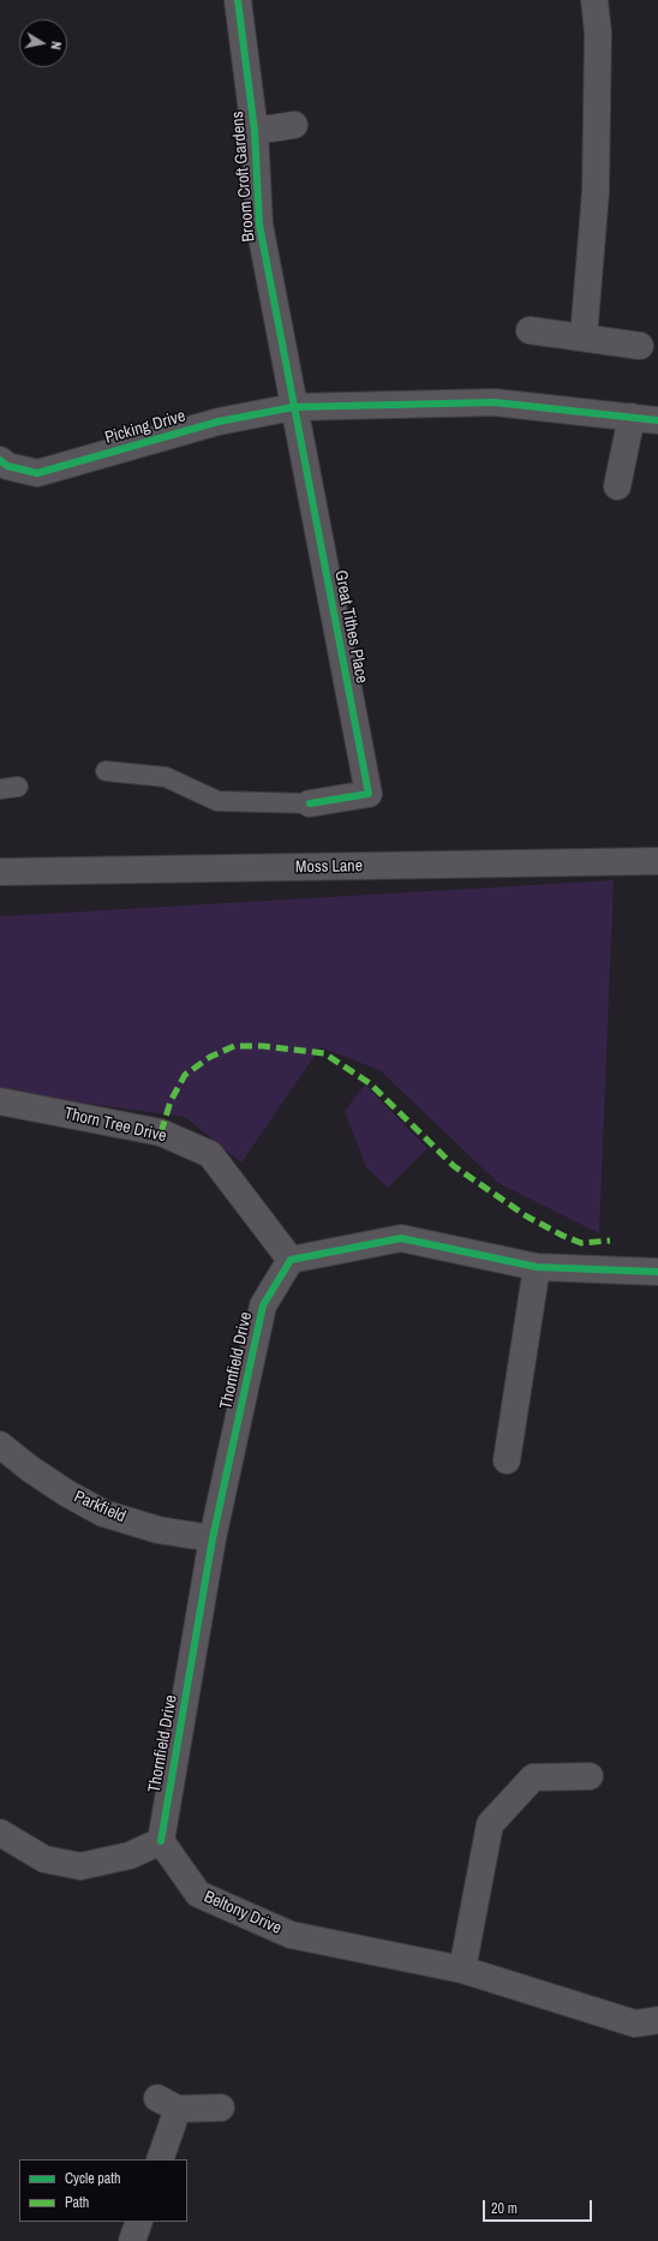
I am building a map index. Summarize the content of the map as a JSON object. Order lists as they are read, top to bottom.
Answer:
{
  "streets": {
    "street": [
      "Broom Croft Gardens",
      "Picking Drive",
      "Great Tithes Place",
      "Moss Lane",
      "Thorn Tree Drive",
      "Thornfield Drive",
      "Parkfield",
      "Beltony Drive"
    ]
  },
  "crossings": [
    ["Broom Croft Gardens", "Picking Drive"],
    ["Broom Croft Gardens", "Great Tithes Place"],
    ["Picking Drive", "Great Tithes Place"],
    ["Thorn Tree Drive", "Thornfield Drive"],
    ["Thornfield Drive", "Parkfield"],
    ["Thornfield Drive", "Beltony Drive"]
  ],
  "legend": ["Cycle path", "Path"],
  "scale_bar": "20 m",
  "north": "right"
}
